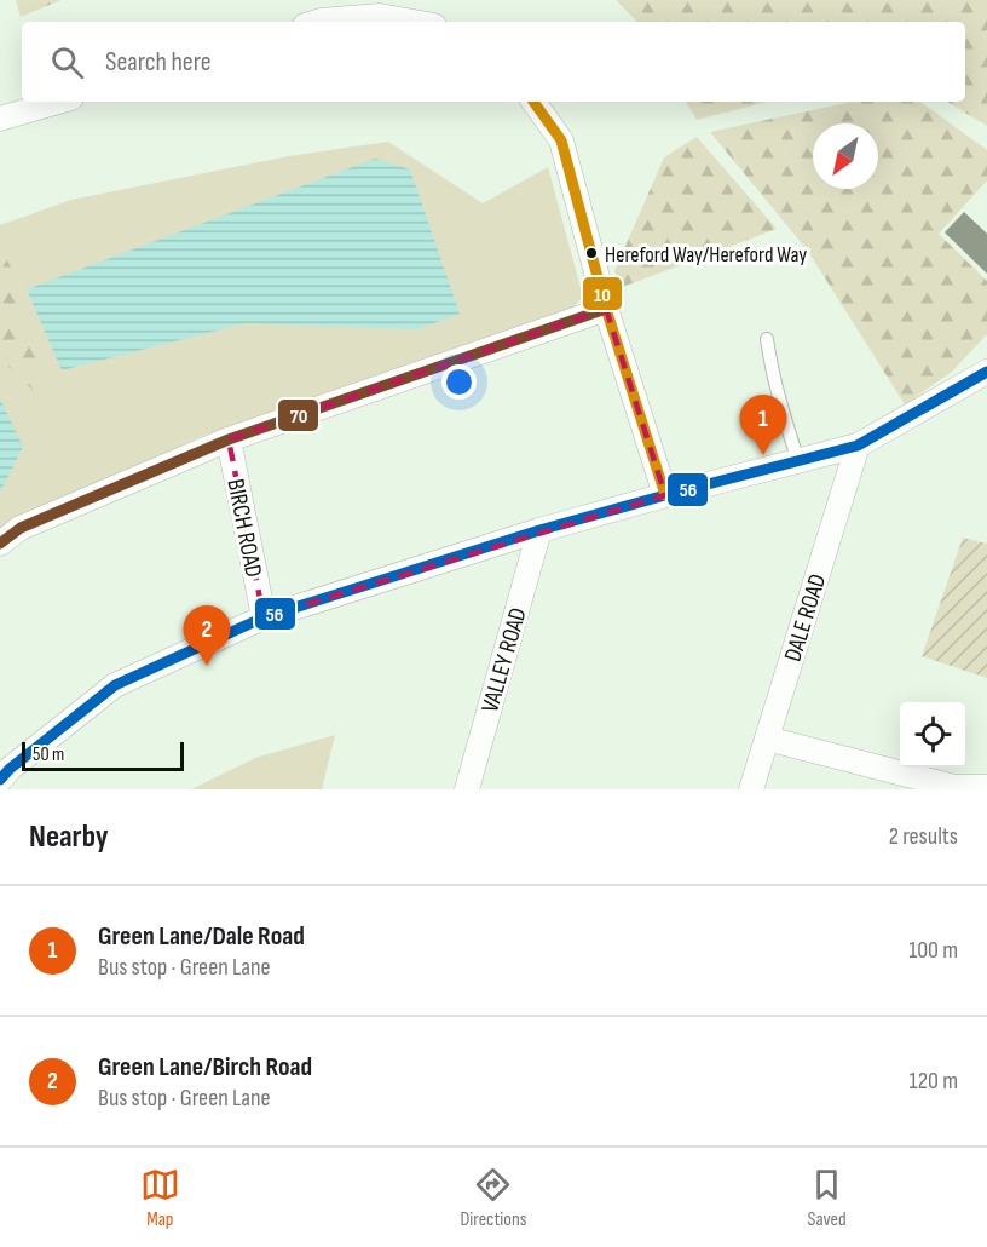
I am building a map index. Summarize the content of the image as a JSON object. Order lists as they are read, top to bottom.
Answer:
{
  "streets": {
    "street": ["BIRCH ROAD", "DALE ROAD", "VALLEY ROAD"]
  },
  "places": ["Hereford Way/Hereford Way"],
  "lines": ["transit line 10", "transit line 70", "transit line 56"],
  "scale_bar": "50 m",
  "north": "bottom left",
  "page": {
    "search": "Search here",
    "pins": ["1", "2"],
    "scale": "50 m",
    "heading": ["Nearby", "2 results"],
    "list": [
      {
        "mark": "1",
        "name": "Green Lane/Dale Road",
        "note": "Bus stop · Green Lane",
        "value": "100 m"
      },
      {
        "mark": "2",
        "name": "Green Lane/Birch Road",
        "note": "Bus stop · Green Lane",
        "value": "120 m"
      }
    ],
    "nav": ["Map", "Directions", "Saved"]
  }
}
